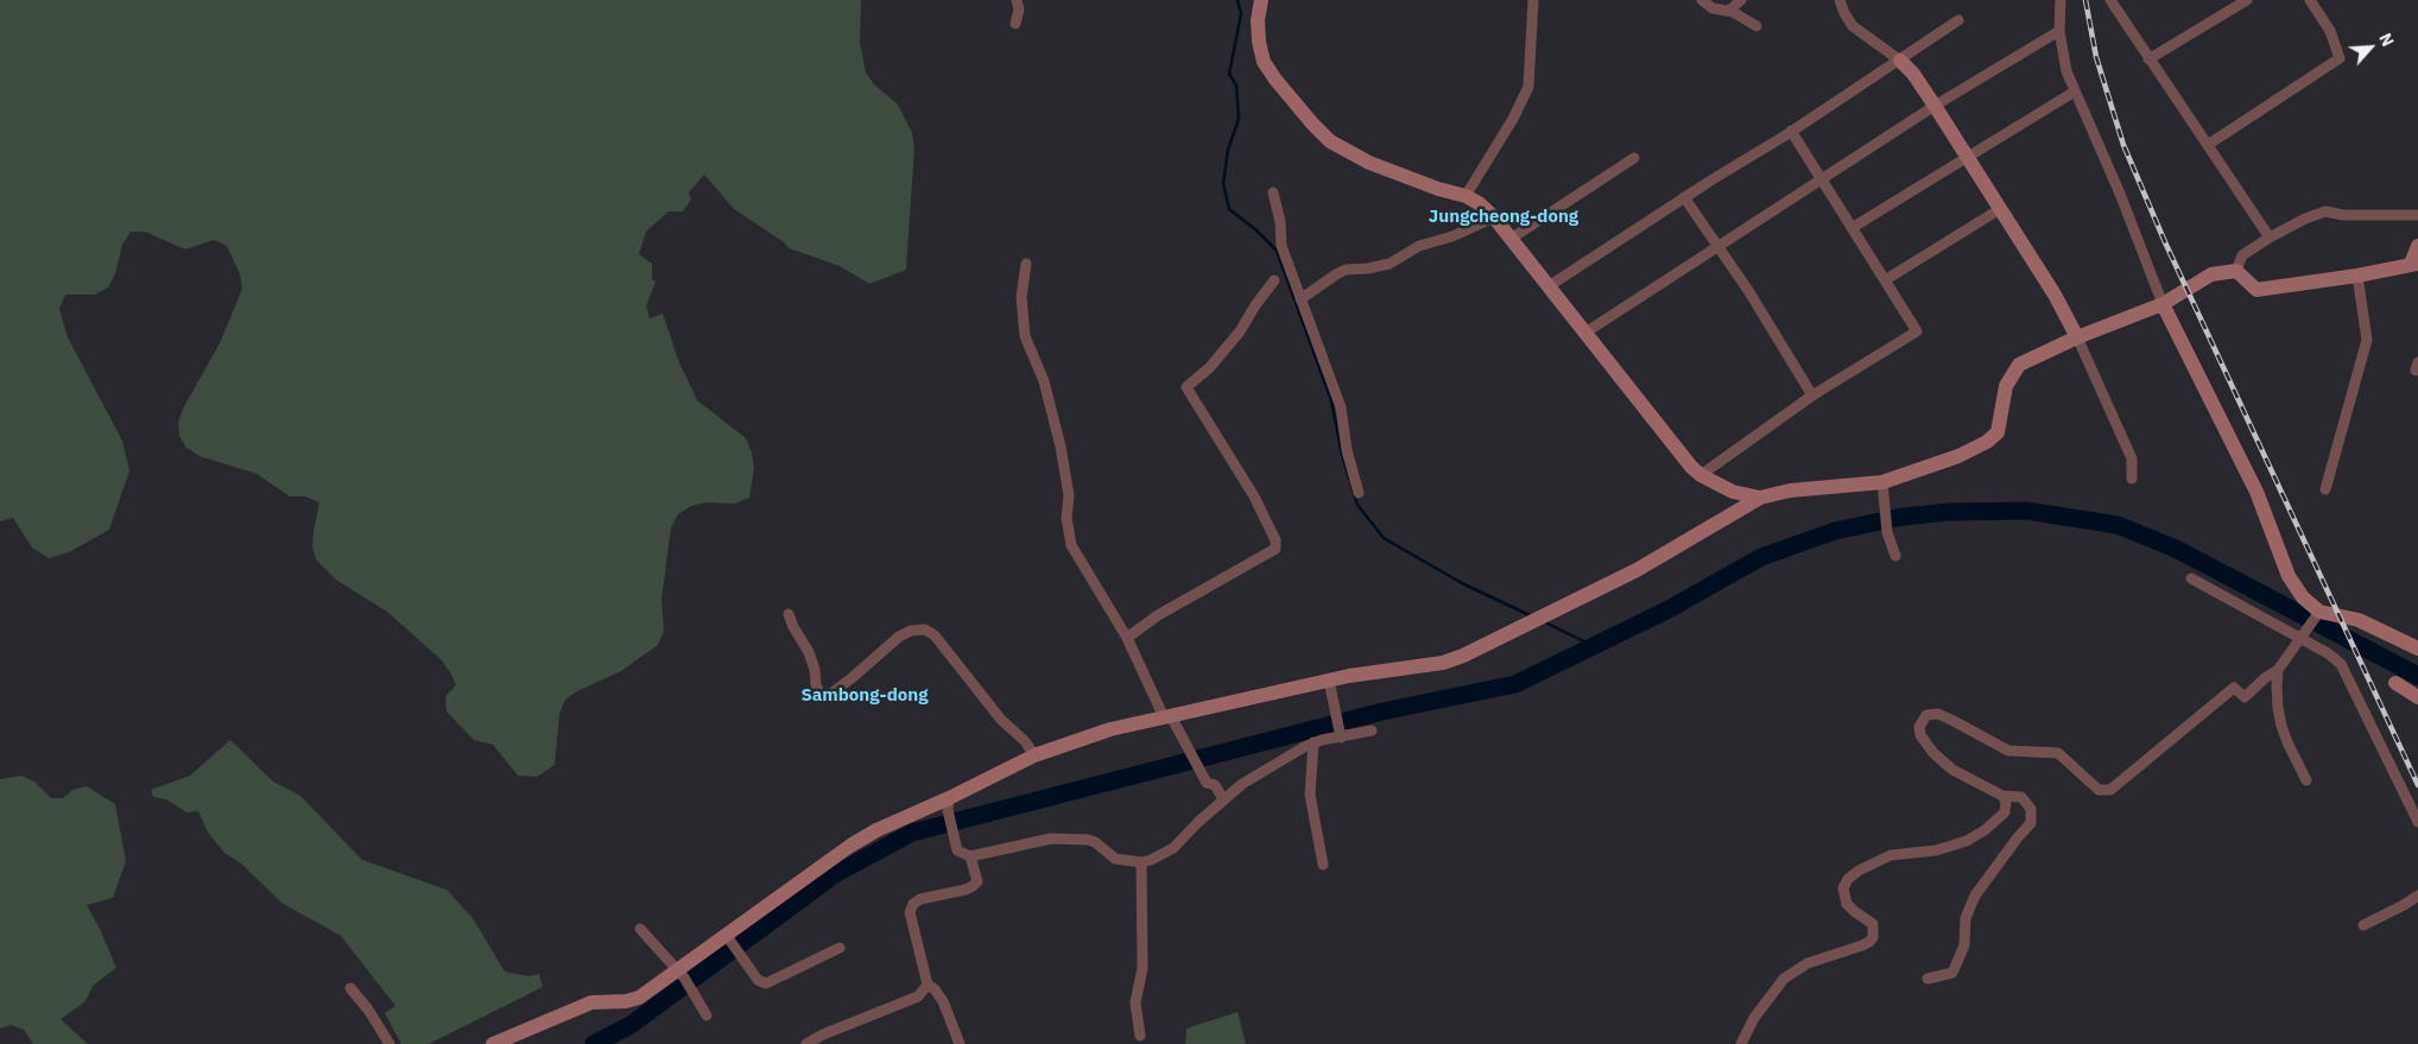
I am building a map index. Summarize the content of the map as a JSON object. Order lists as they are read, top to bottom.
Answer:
{
  "districts": ["Jungcheong-dong", "Sambong-dong"],
  "north": "top right"
}
